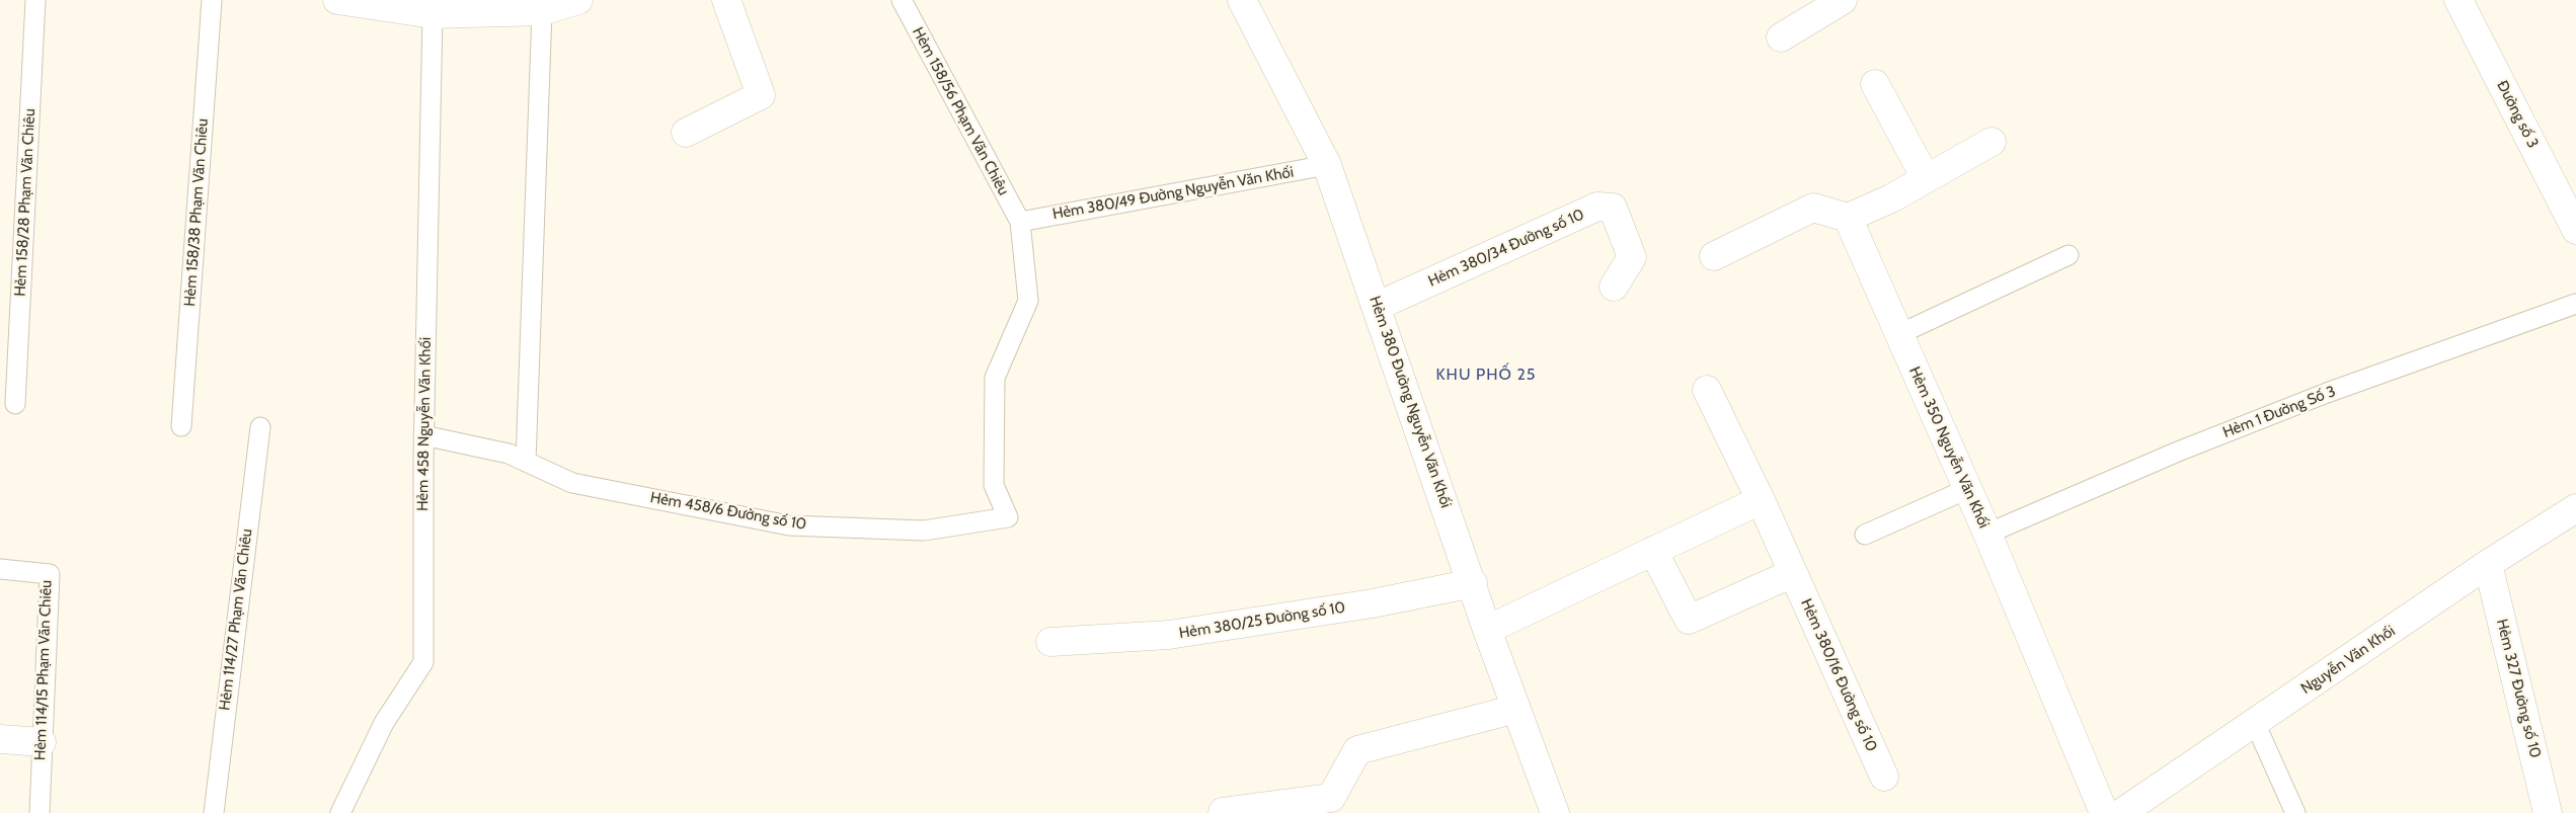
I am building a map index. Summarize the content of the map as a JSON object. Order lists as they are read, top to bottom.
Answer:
{
  "streets": {
    "street": [
      "Đường số 3",
      "Hẻm 380/34 Đường số 10",
      "Hẻm 380 Đường Nguyễn Văn Khối",
      "Hẻm 350 Nguyễn Văn Khối",
      "Hẻm 380/25 Đường số 10",
      "Nguyễn Văn Khối",
      "Hẻm 380/16 Đường số 10",
      "Hẻm 327 Đường số 10"
    ],
    "lane": [
      "Hẻm 158/56 Phạm Văn Chiêu",
      "Hẻm 380/49 Đường Nguyễn Văn Khối",
      "Hẻm 158/28 Phạm Văn Chiêu",
      "Hẻm 158/38 Phạm Văn Chiêu",
      "Hẻm 1 Đường Số 3",
      "Hẻm 458 Nguyễn Văn Khối",
      "Hẻm 458/6 Đường số 10",
      "Hẻm 114/27 Phạm Văn Chiêu",
      "Hẻm 114/15 Phạm Văn Chiêu"
    ]
  },
  "crossings": [
    ["Hẻm 158/56 Phạm Văn Chiêu", "Hẻm 380/49 Đường Nguyễn Văn Khối"],
    ["Hẻm 158/56 Phạm Văn Chiêu", "Hẻm 458/6 Đường số 10"],
    ["Hẻm 380/49 Đường Nguyễn Văn Khối", "Hẻm 380 Đường Nguyễn Văn Khối"],
    ["Hẻm 380/49 Đường Nguyễn Văn Khối", "Hẻm 458/6 Đường số 10"],
    ["Hẻm 380/34 Đường số 10", "Hẻm 380 Đường Nguyễn Văn Khối"],
    ["Hẻm 380 Đường Nguyễn Văn Khối", "Hẻm 380/25 Đường số 10"],
    ["Hẻm 1 Đường Số 3", "Hẻm 350 Nguyễn Văn Khối"],
    ["Hẻm 458 Nguyễn Văn Khối", "Hẻm 458/6 Đường số 10"],
    ["Nguyễn Văn Khối", "Hẻm 327 Đường số 10"]
  ],
  "districts": ["KHU PHỐ 25"]
}
